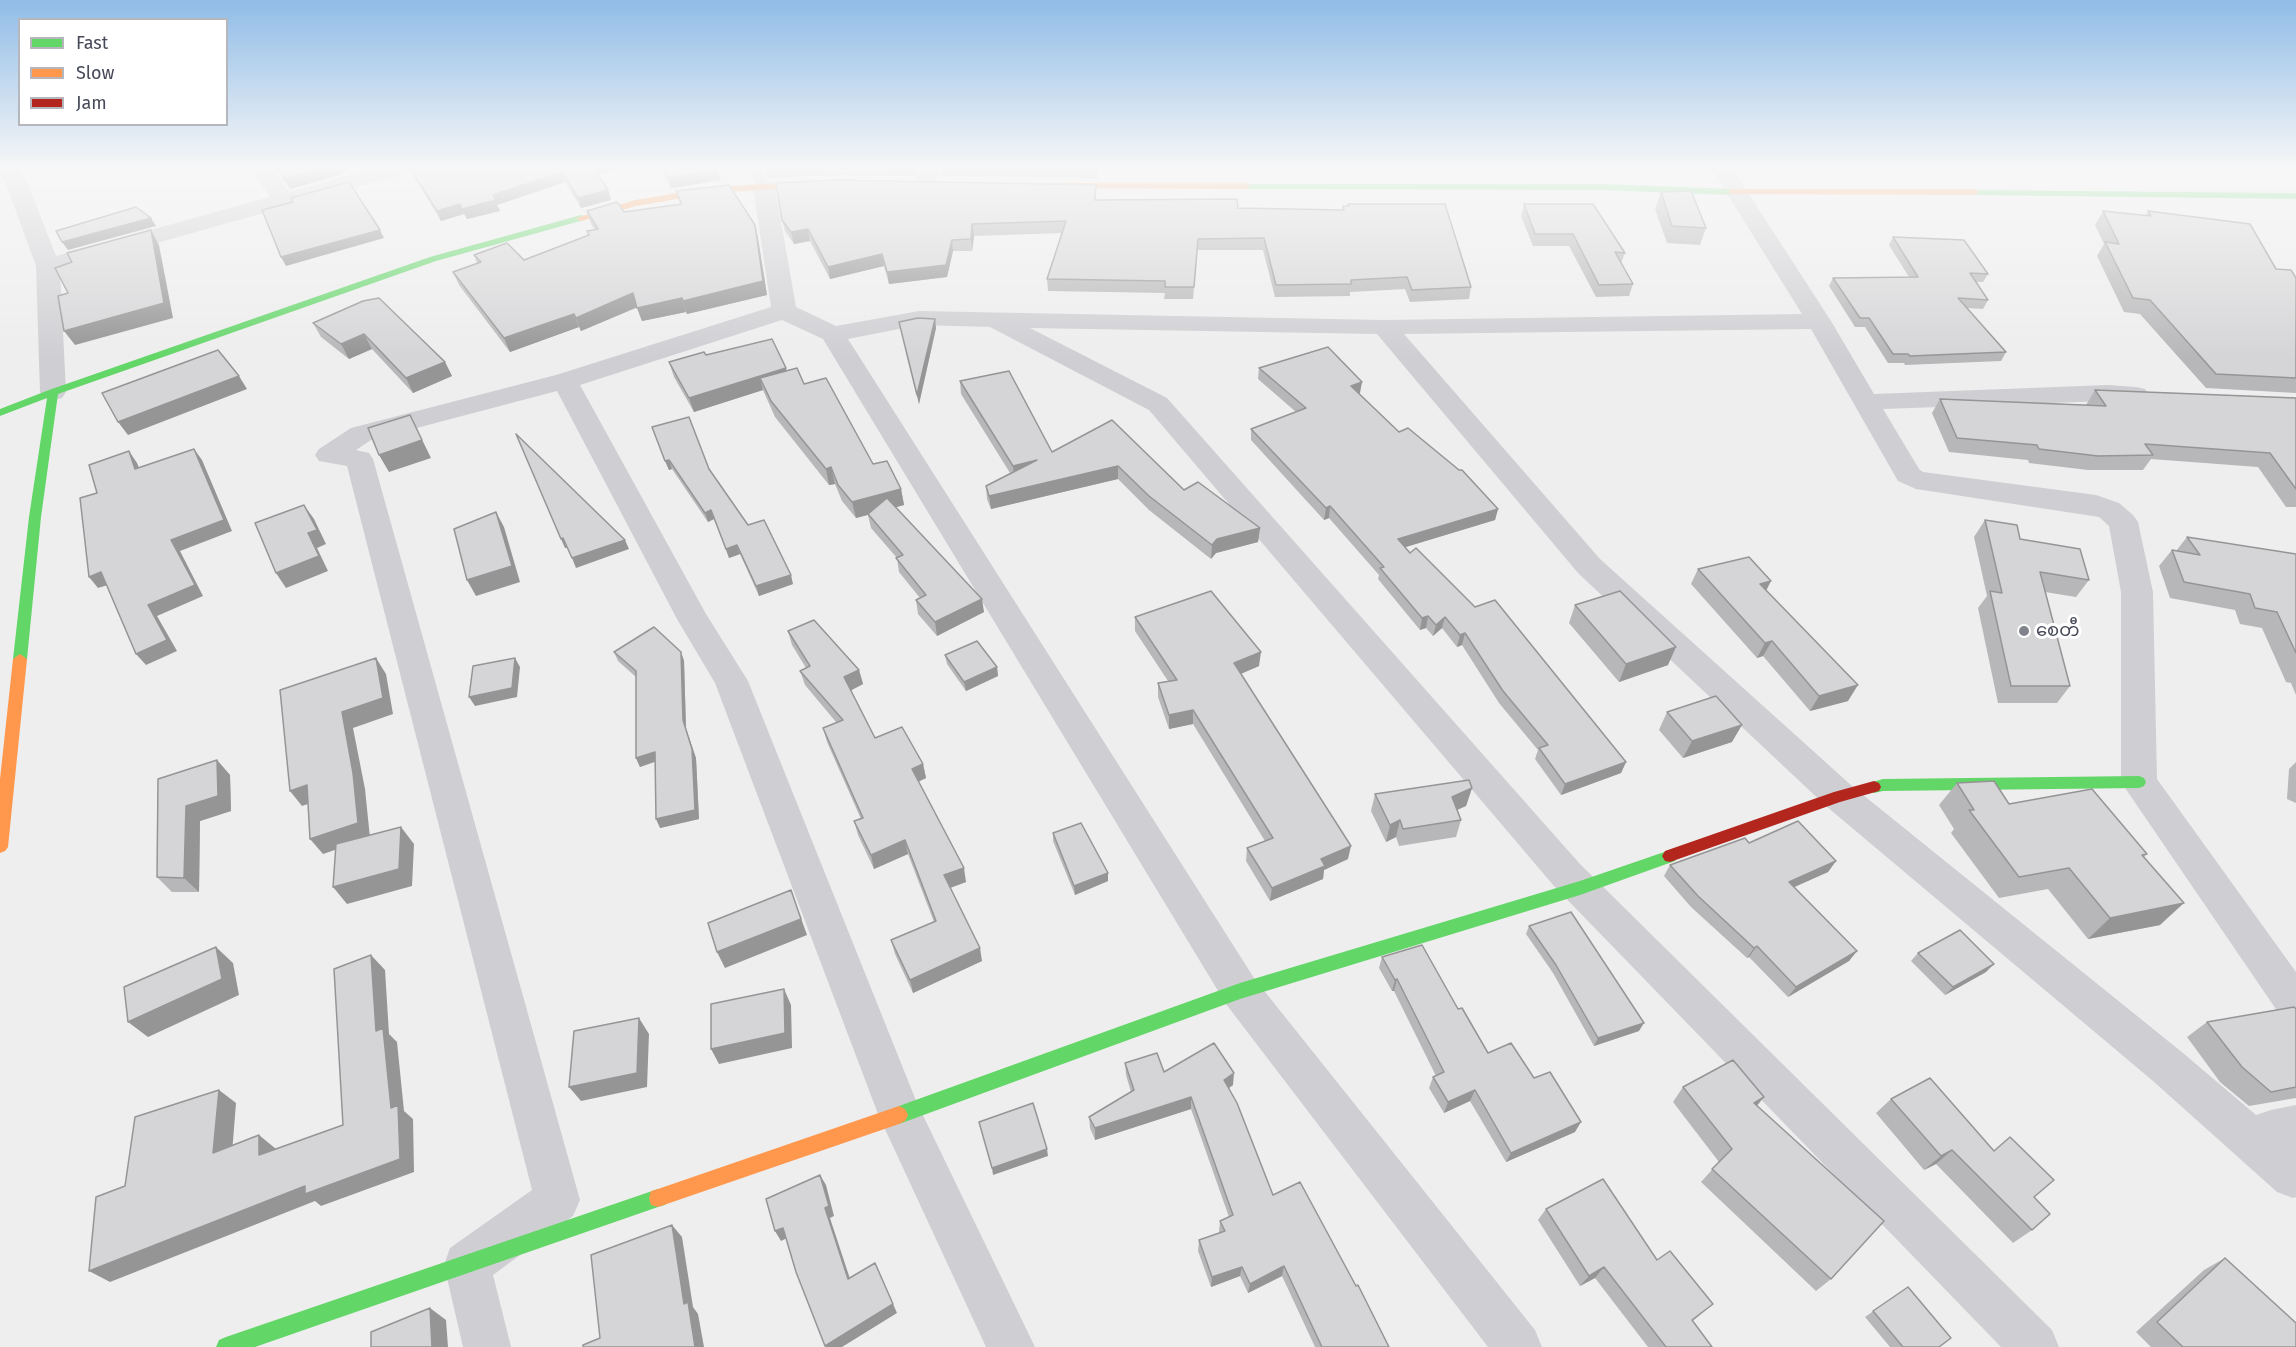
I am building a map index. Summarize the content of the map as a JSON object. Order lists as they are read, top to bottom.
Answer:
{
  "places": ["စေတီ"],
  "legend": ["Fast", "Slow", "Jam"]
}
